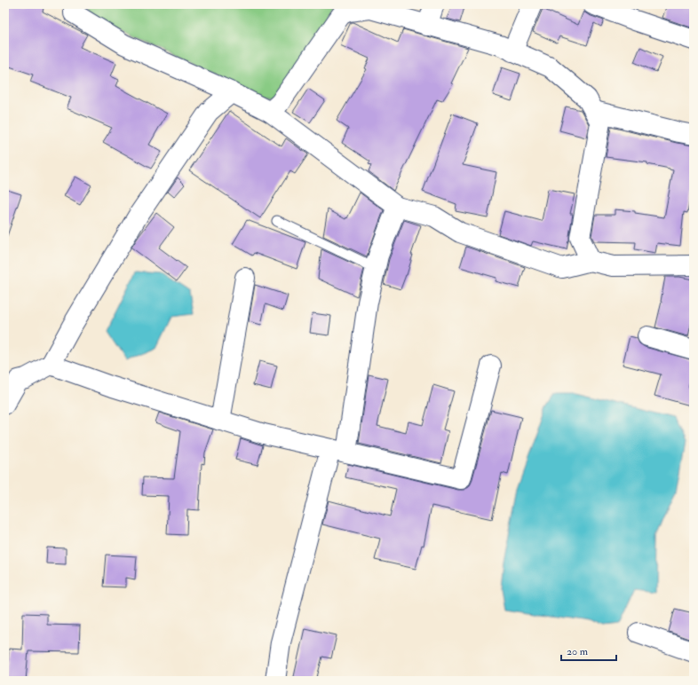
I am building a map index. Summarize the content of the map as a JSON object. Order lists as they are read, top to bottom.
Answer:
{
  "scale_bar": "20 m"
}
